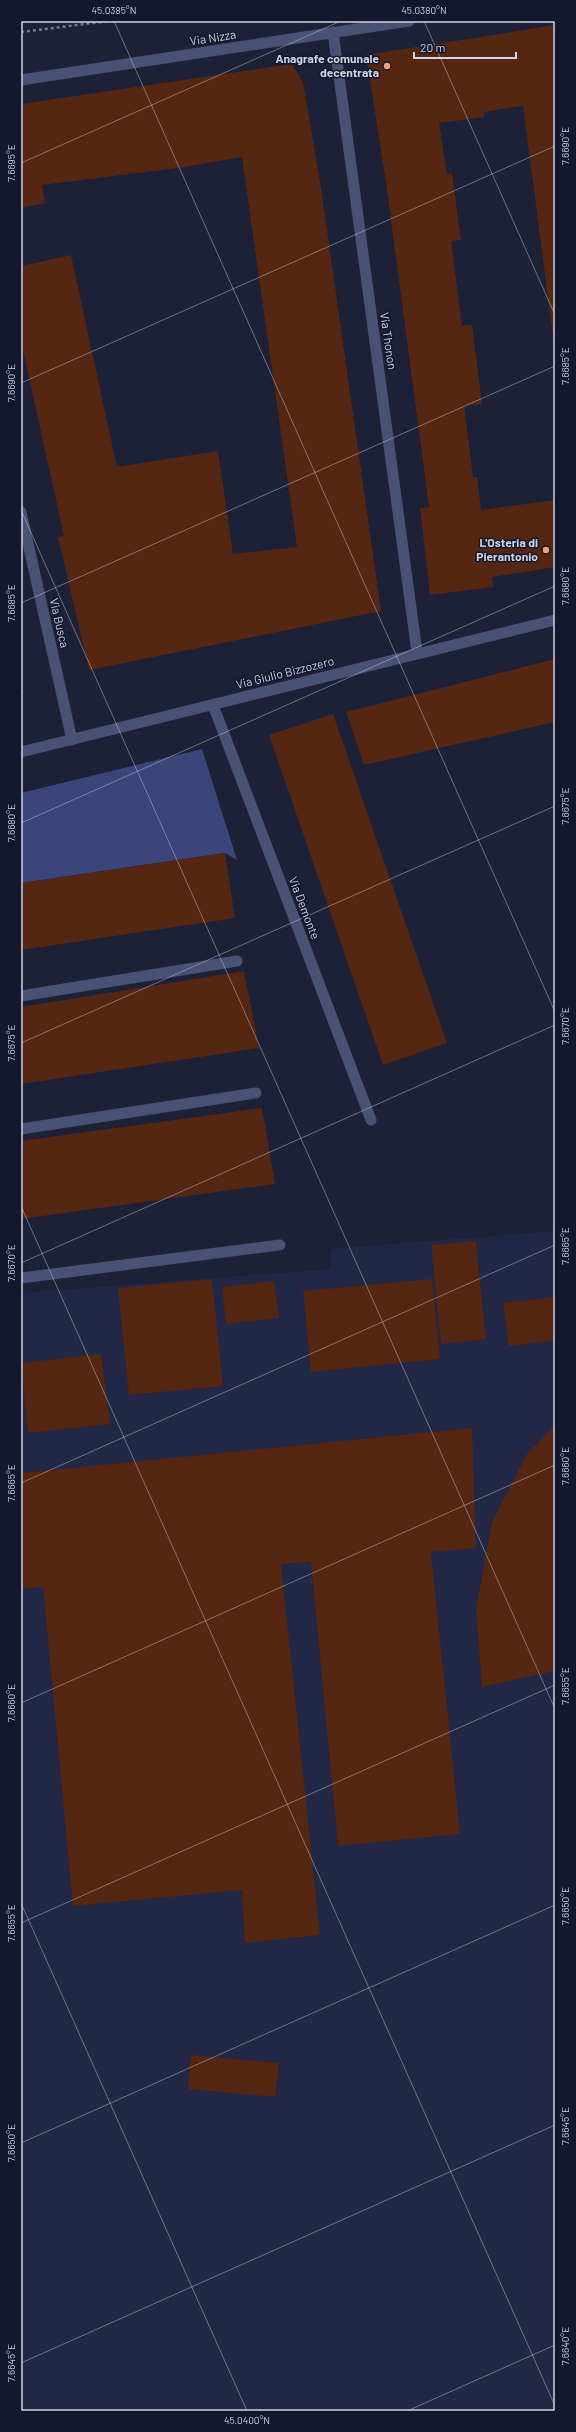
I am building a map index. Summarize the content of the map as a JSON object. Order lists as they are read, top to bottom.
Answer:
{
  "streets": {
    "street": [
      "Via Nizza",
      "Via Thonon",
      "Via Busca",
      "Via Giulio Bizzozero",
      "Via Demonte"
    ]
  },
  "crossings": [
    ["Via Nizza", "Via Thonon"],
    ["Via Thonon", "Via Giulio Bizzozero"],
    ["Via Busca", "Via Giulio Bizzozero"],
    ["Via Giulio Bizzozero", "Via Demonte"]
  ],
  "places": ["Anagrafe comunale decentrata", "L'Osteria di Pierantonio"],
  "scale_bar": "20 m",
  "coordinates": [
    "45.0385°N",
    "45.0380°N",
    "7.6690°E",
    "7.6695°E",
    "7.6685°E",
    "7.6680°E",
    "7.6675°E",
    "7.6670°E",
    "7.6665°E",
    "7.6660°E",
    "7.6655°E",
    "7.6650°E",
    "7.6645°E",
    "7.6640°E",
    "45.0400°N"
  ]
}
